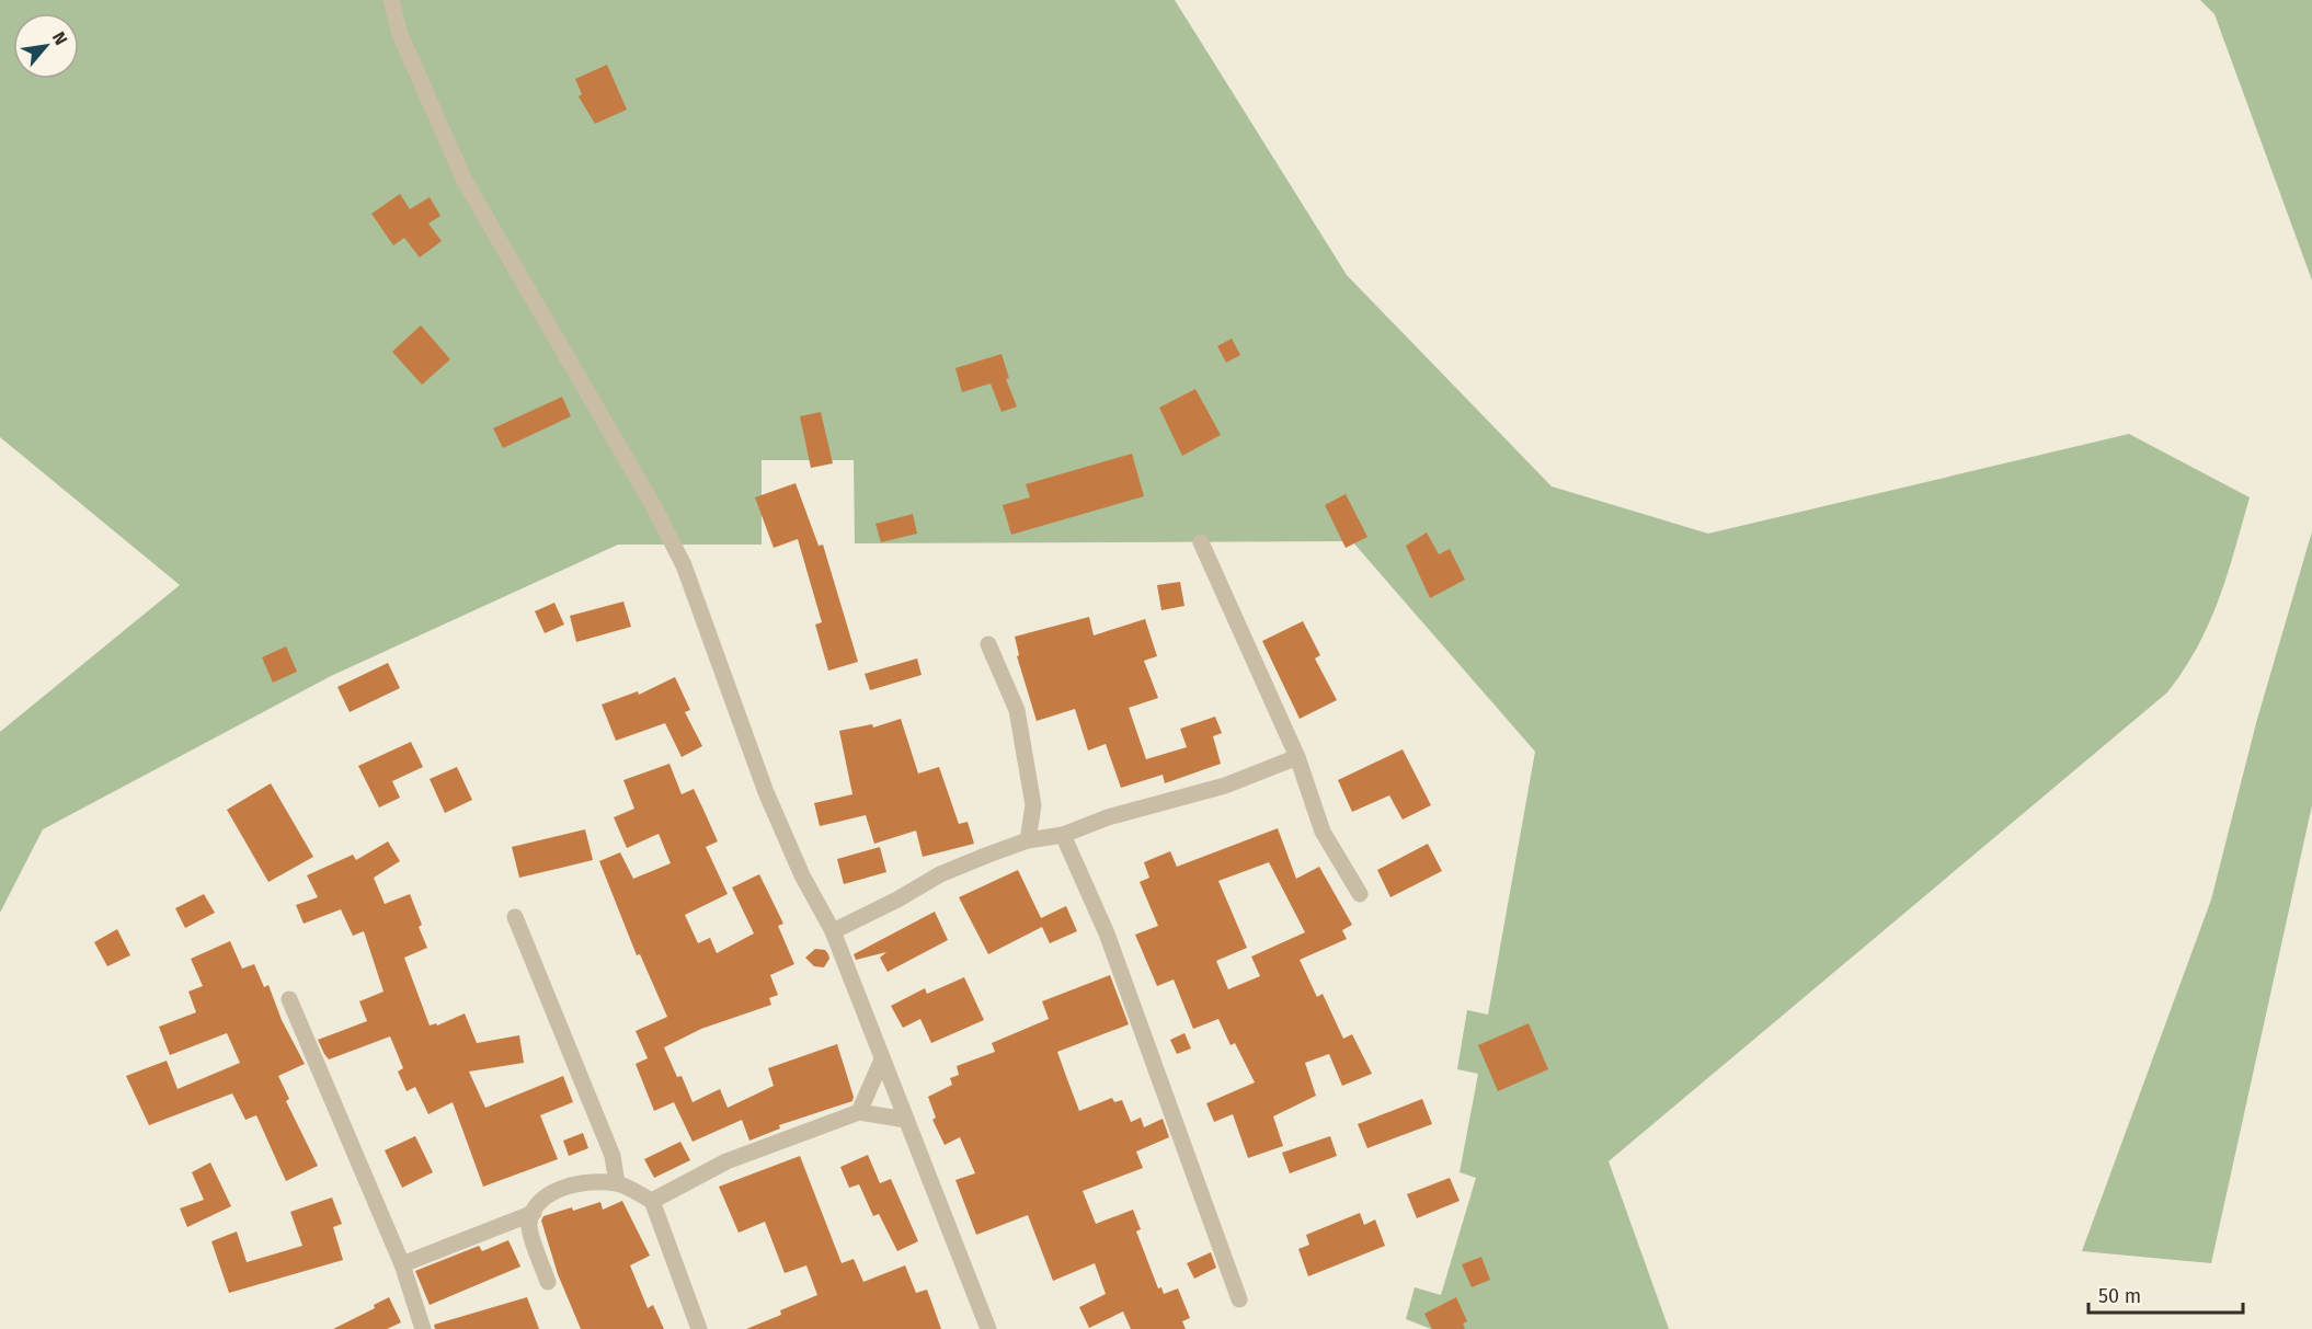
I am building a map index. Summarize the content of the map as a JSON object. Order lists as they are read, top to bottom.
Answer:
{
  "scale_bar": "50 m",
  "north": "top right"
}
